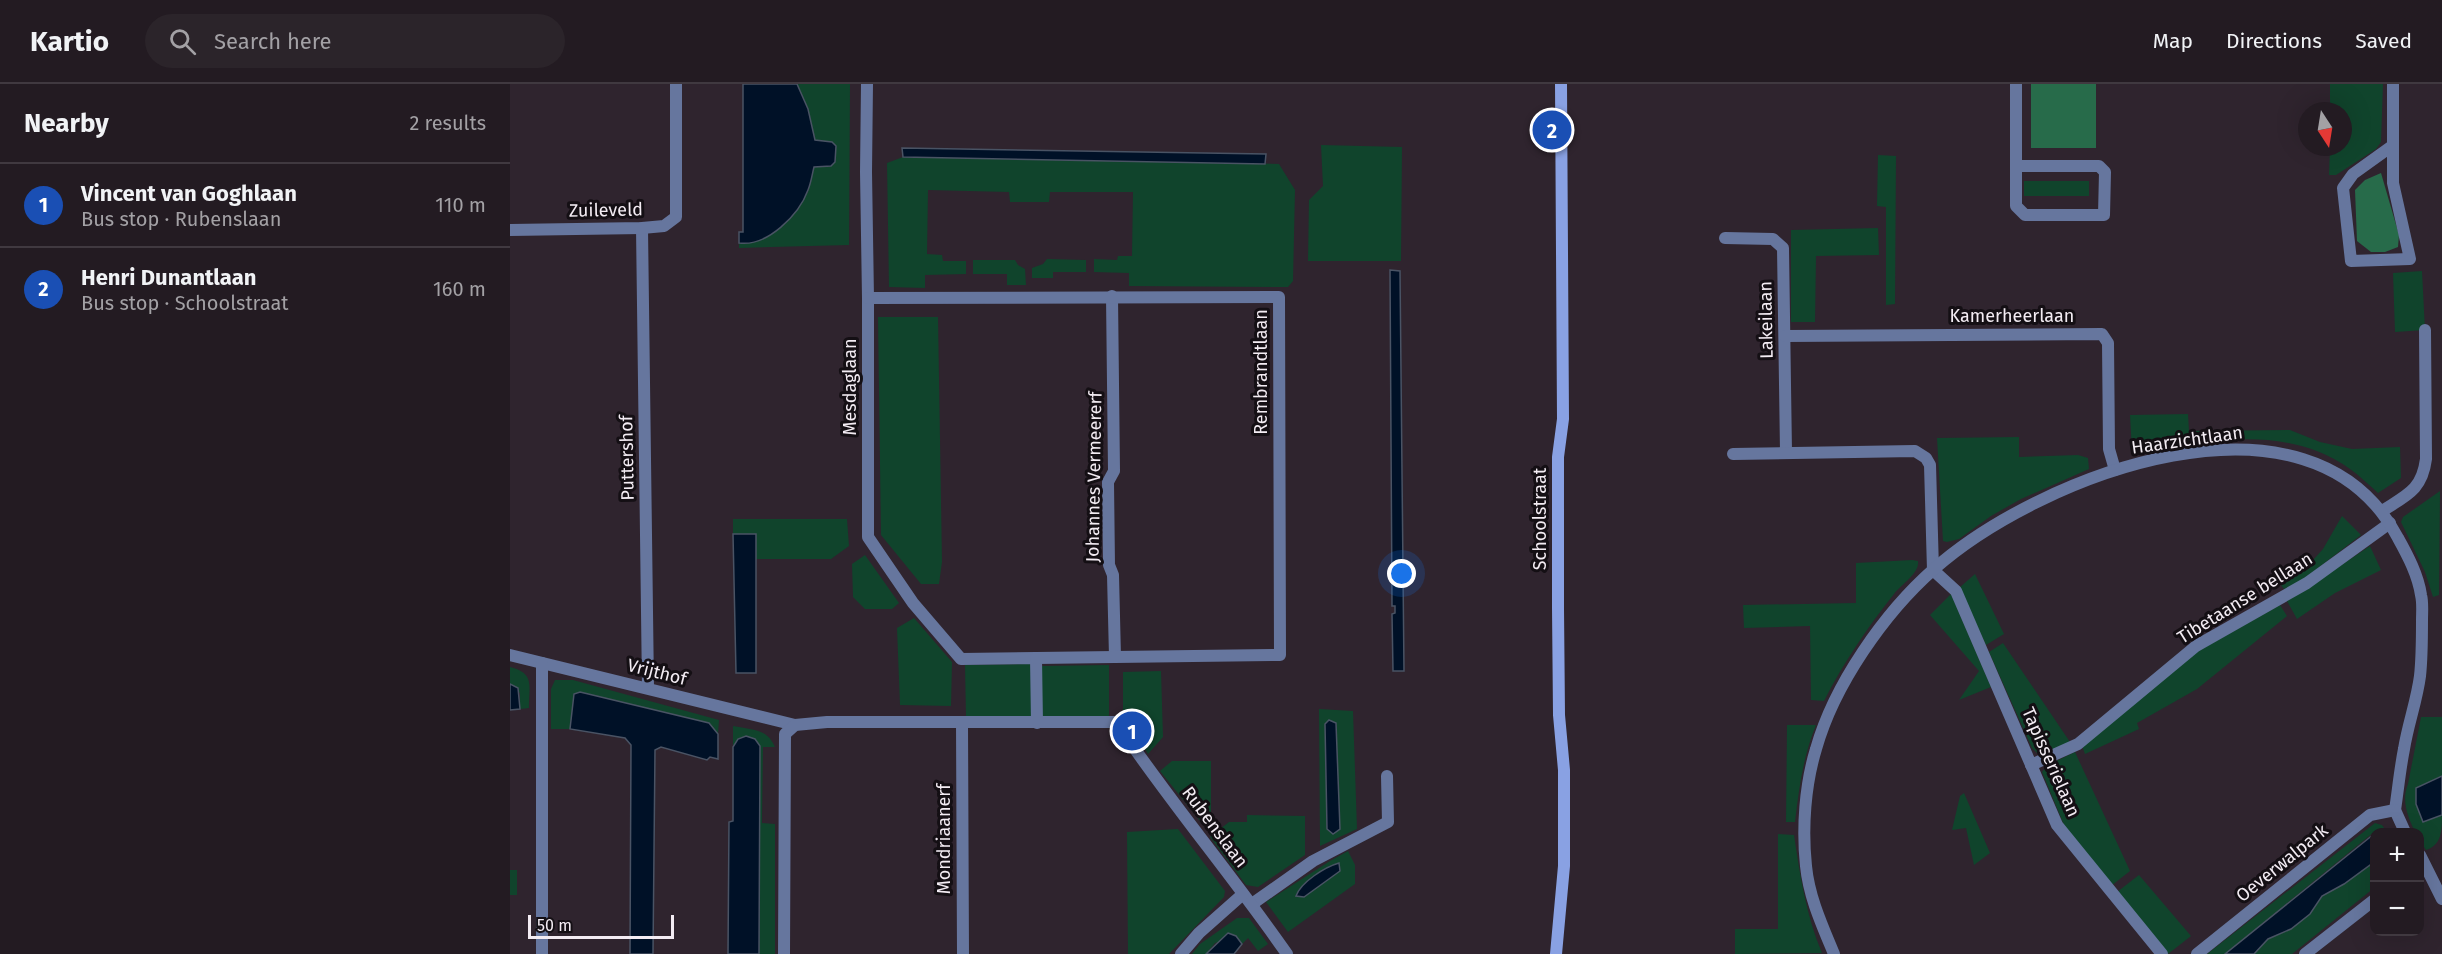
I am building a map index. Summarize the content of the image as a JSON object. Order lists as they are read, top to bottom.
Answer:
{
  "streets": {
    "street": [
      "Zuileveld",
      "Kamerheerlaan",
      "Lakeilaan",
      "Rembrandtlaan",
      "Mesdaglaan",
      "Haarzichtlaan",
      "Puttershof",
      "Johannes Vermeererf",
      "Schoolstraat",
      "Tibetaanse bellaan",
      "Vrijthof",
      "Tapisserielaan",
      "Rubenslaan",
      "Mondriaanerf",
      "Oeverwalpark"
    ]
  },
  "crossings": [
    ["Zuileveld", "Puttershof"],
    ["Kamerheerlaan", "Lakeilaan"],
    ["Kamerheerlaan", "Haarzichtlaan"],
    ["Rembrandtlaan", "Mesdaglaan"],
    ["Rembrandtlaan", "Johannes Vermeererf"],
    ["Haarzichtlaan", "Tibetaanse bellaan"],
    ["Haarzichtlaan", "Tapisserielaan"],
    ["Haarzichtlaan", "Oeverwalpark"],
    ["Puttershof", "Vrijthof"],
    ["Tibetaanse bellaan", "Tapisserielaan"],
    ["Vrijthof", "Rubenslaan"],
    ["Vrijthof", "Mondriaanerf"]
  ],
  "scale_bar": "50 m",
  "north": "bottom",
  "page": {
    "header": "Kartio",
    "search": "Search here",
    "nav": ["Map", "Directions", "Saved"],
    "heading": ["Nearby", "2 results"],
    "pins": ["2", "1"],
    "list": [
      {
        "mark": "1",
        "name": "Vincent van Goghlaan",
        "note": "Bus stop · Rubenslaan",
        "value": "110 m"
      },
      {
        "mark": "2",
        "name": "Henri Dunantlaan",
        "note": "Bus stop · Schoolstraat",
        "value": "160 m"
      }
    ],
    "map_buttons": ["+", "−"],
    "scale": "50 m"
  }
}
